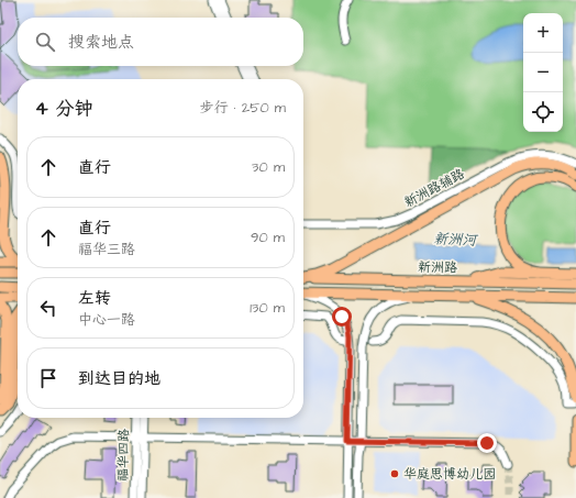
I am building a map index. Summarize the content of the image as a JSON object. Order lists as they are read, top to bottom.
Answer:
{
  "streets": {
    "main road": ["新洲路"],
    "street": ["新洲路辅路", "福华四路"]
  },
  "water": ["新洲河"],
  "places": ["华庭思博幼儿园"],
  "page": {
    "map_buttons": ["+", "−"],
    "search": "搜索地点",
    "heading": ["4 分钟", "步行 · 250 m"],
    "list": [
      ["直行", "30 m"],
      ["直行", "福华三路", "90 m"],
      ["左转", "中心一路", "130 m"],
      "到达目的地"
    ]
  }
}
